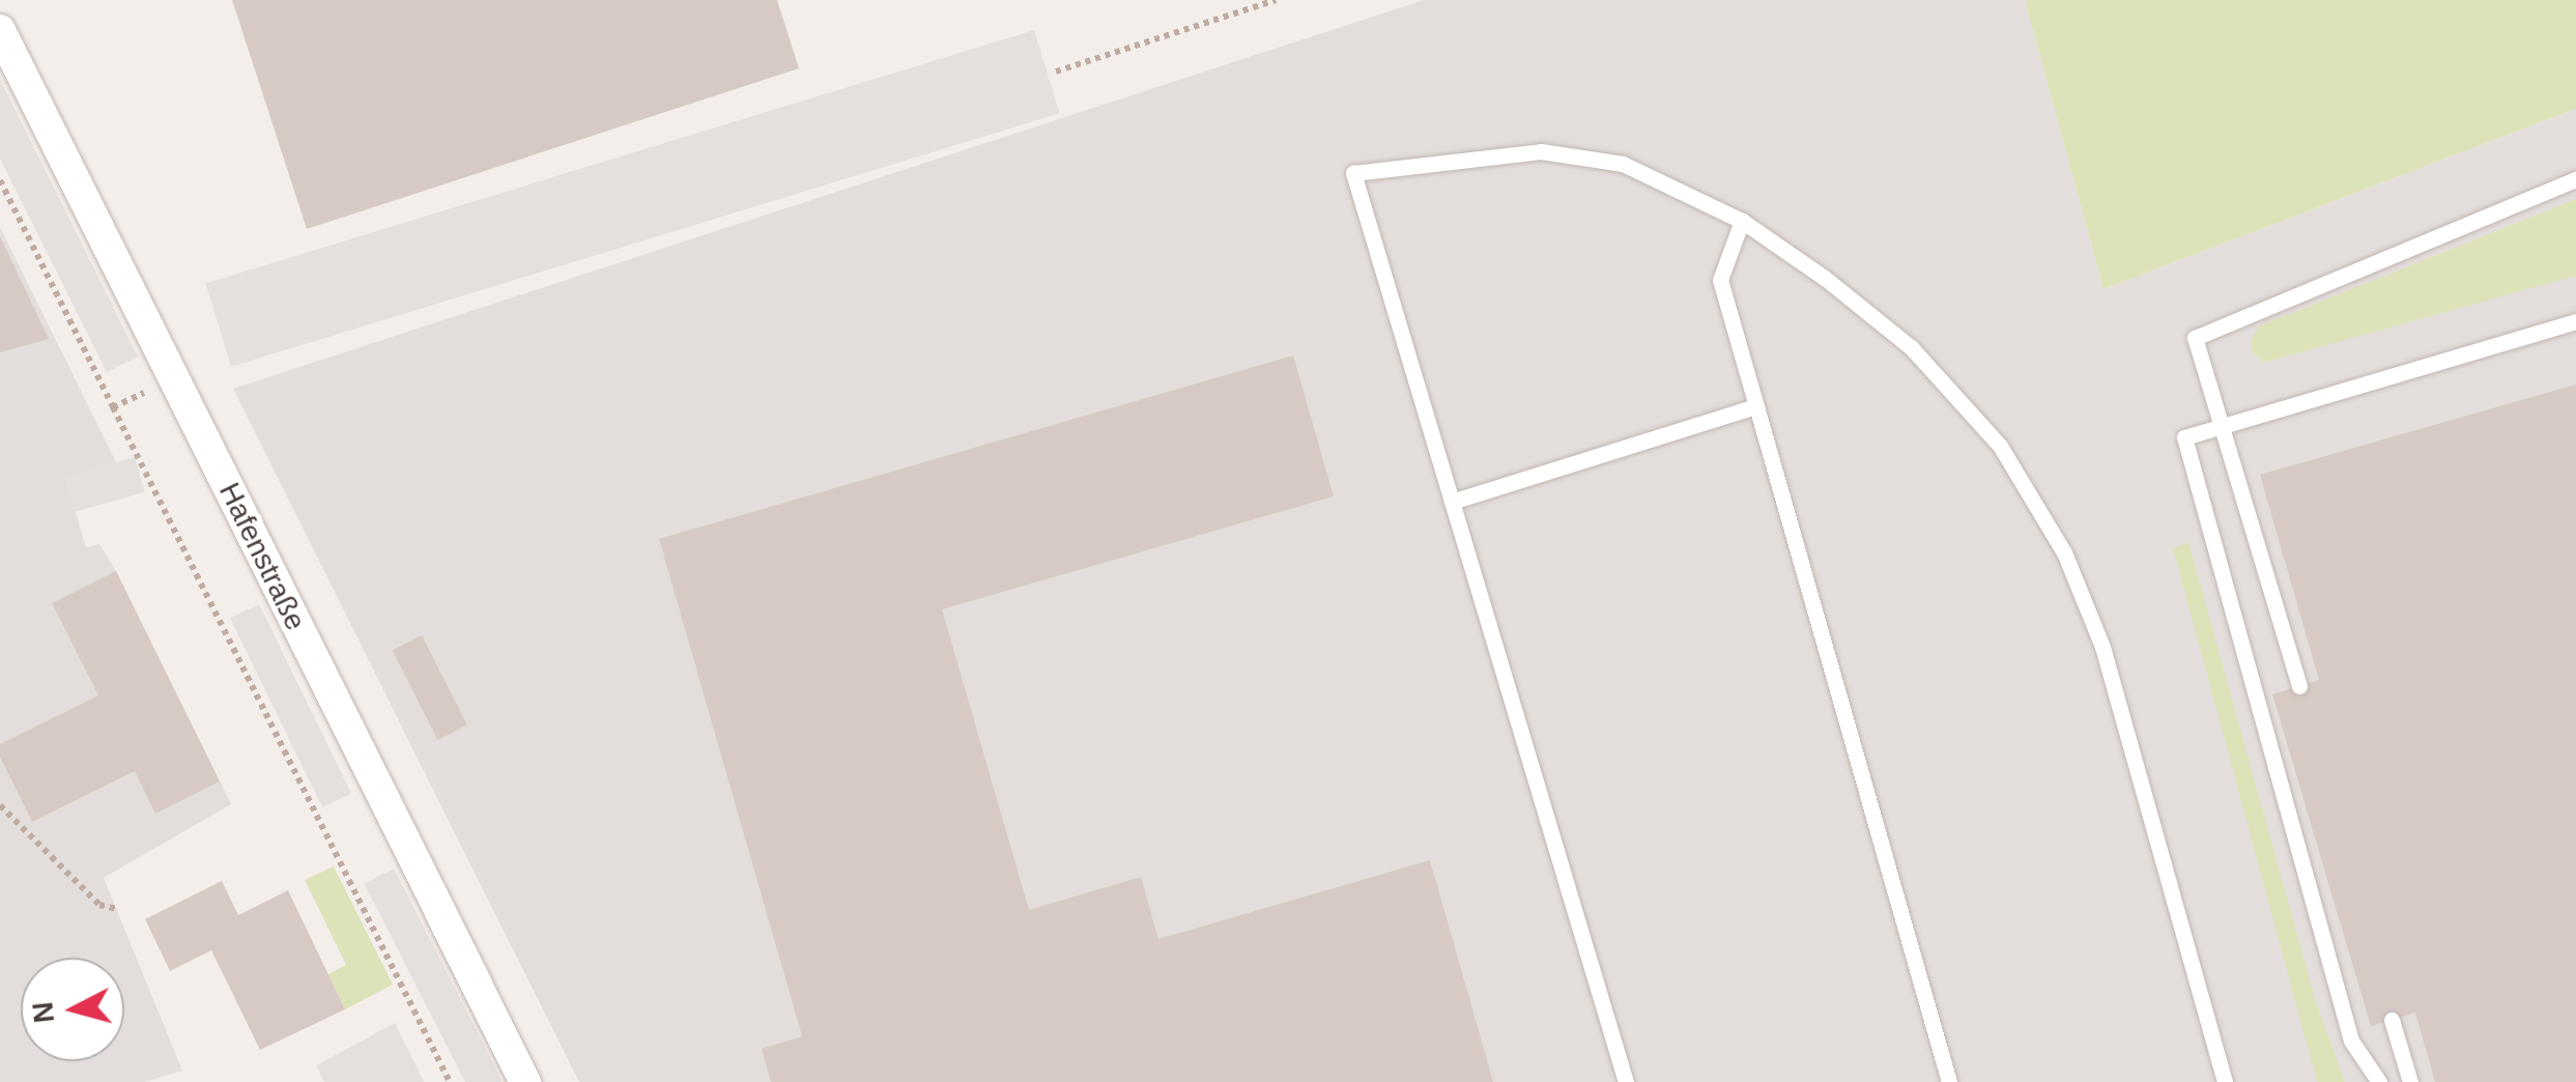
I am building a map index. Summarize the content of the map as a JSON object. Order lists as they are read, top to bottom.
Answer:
{
  "streets": {
    "street": ["Hafenstraße"]
  },
  "north": "left"
}
